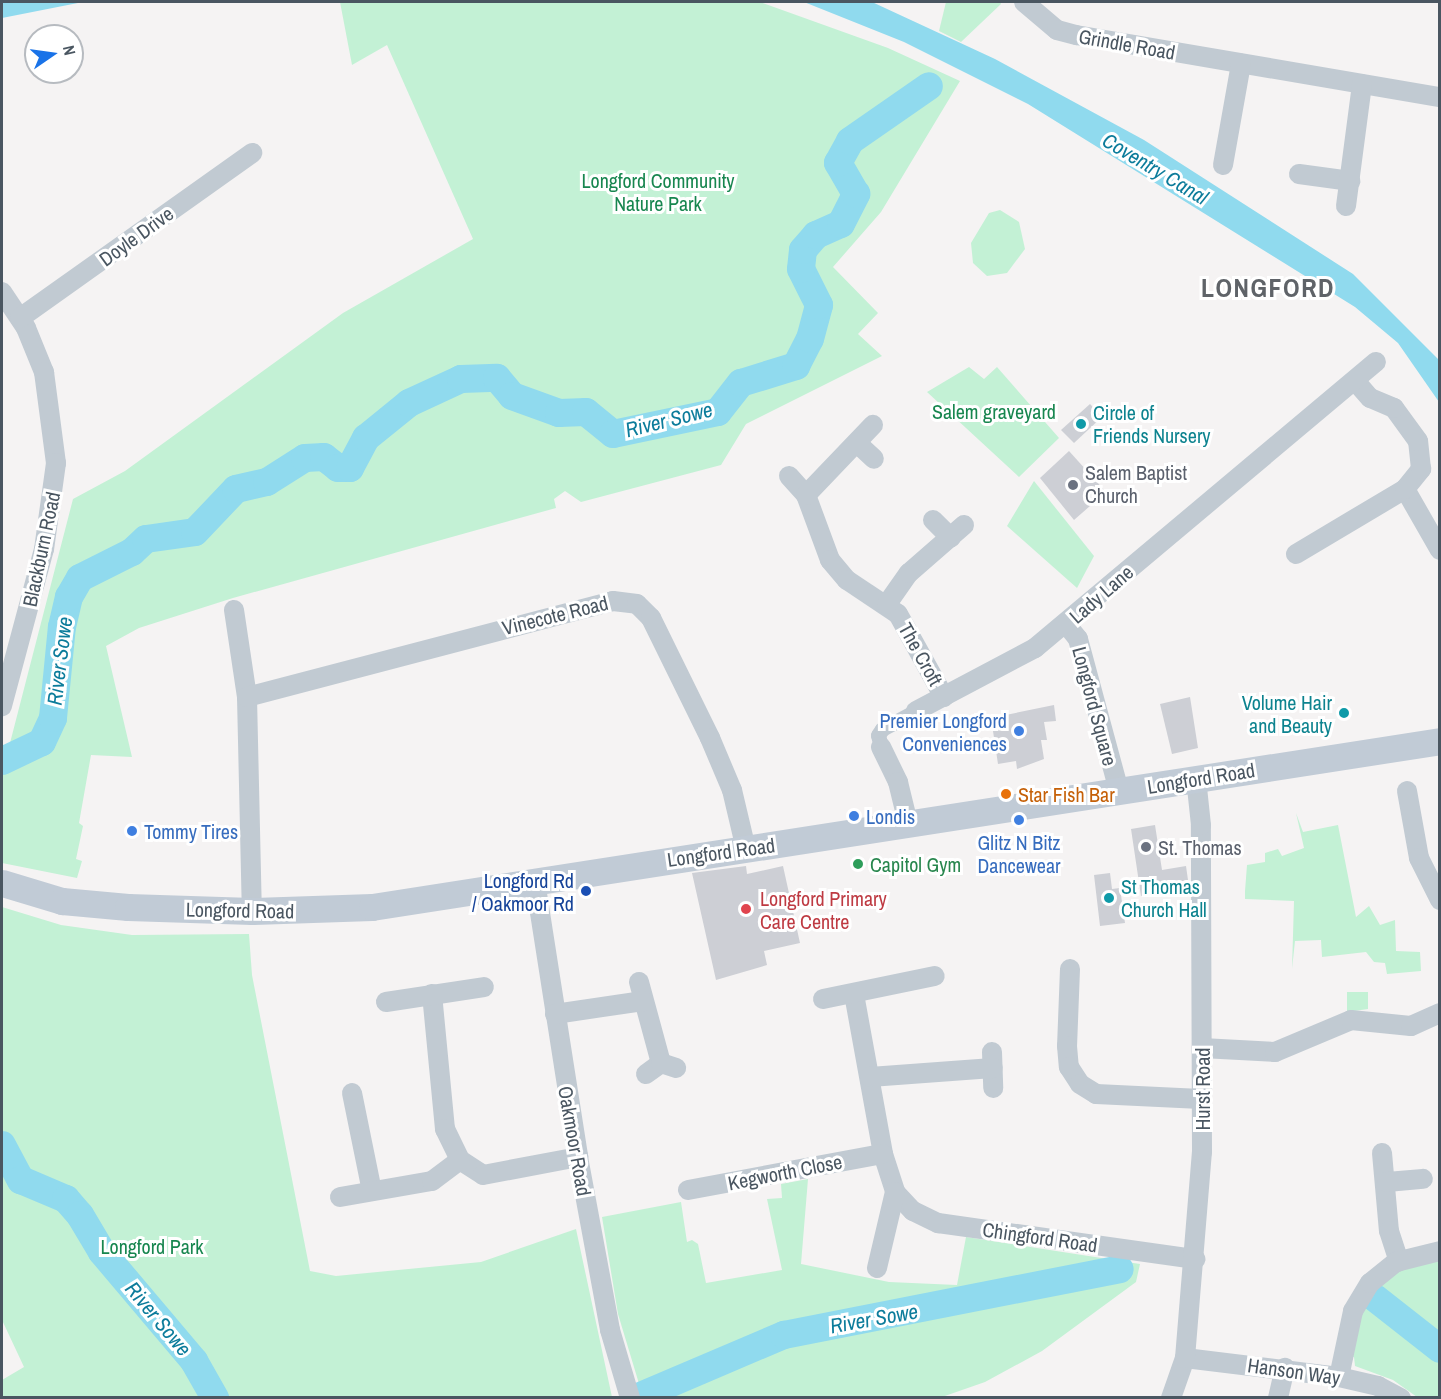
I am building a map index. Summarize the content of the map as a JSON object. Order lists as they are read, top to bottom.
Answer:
{
  "streets": {
    "main road": ["Longford Road"],
    "street": [
      "Grindle Road",
      "Doyle Drive",
      "Blackburn Road",
      "Lady Lane",
      "Vinecote Road",
      "The Croft",
      "Longford Square",
      "Hurst Road",
      "Oakmoor Road",
      "Kegworth Close",
      "Chingford Road",
      "Hanson Way"
    ]
  },
  "crossings": [
    ["Doyle Drive", "Blackburn Road"],
    ["Lady Lane", "The Croft"],
    ["Lady Lane", "Longford Square"],
    ["Lady Lane", "Longford Road"],
    ["Vinecote Road", "Longford Road"],
    ["Longford Square", "Longford Road"],
    ["Longford Road", "Hurst Road"],
    ["Longford Road", "Oakmoor Road"],
    ["Hurst Road", "Chingford Road"],
    ["Hurst Road", "Hanson Way"],
    ["Kegworth Close", "Chingford Road"]
  ],
  "districts": ["LONGFORD"],
  "water": ["Coventry Canal", "River Sowe"],
  "parks": ["Longford Community Nature Park", "Salem graveyard", "Longford Park"],
  "places": [
    "Circle of Friends Nursery",
    "Salem Baptist Church",
    "Volume Hair and Beauty",
    "Premier Longford Conveniences",
    "Star Fish Bar",
    "Londis",
    "Glitz N Bitz Dancewear",
    "Tommy Tires",
    "St. Thomas",
    "Capitol Gym",
    "Longford Rd / Oakmoor Rd",
    "St Thomas Church Hall",
    "Longford Primary Care Centre"
  ],
  "north": "right"
}
